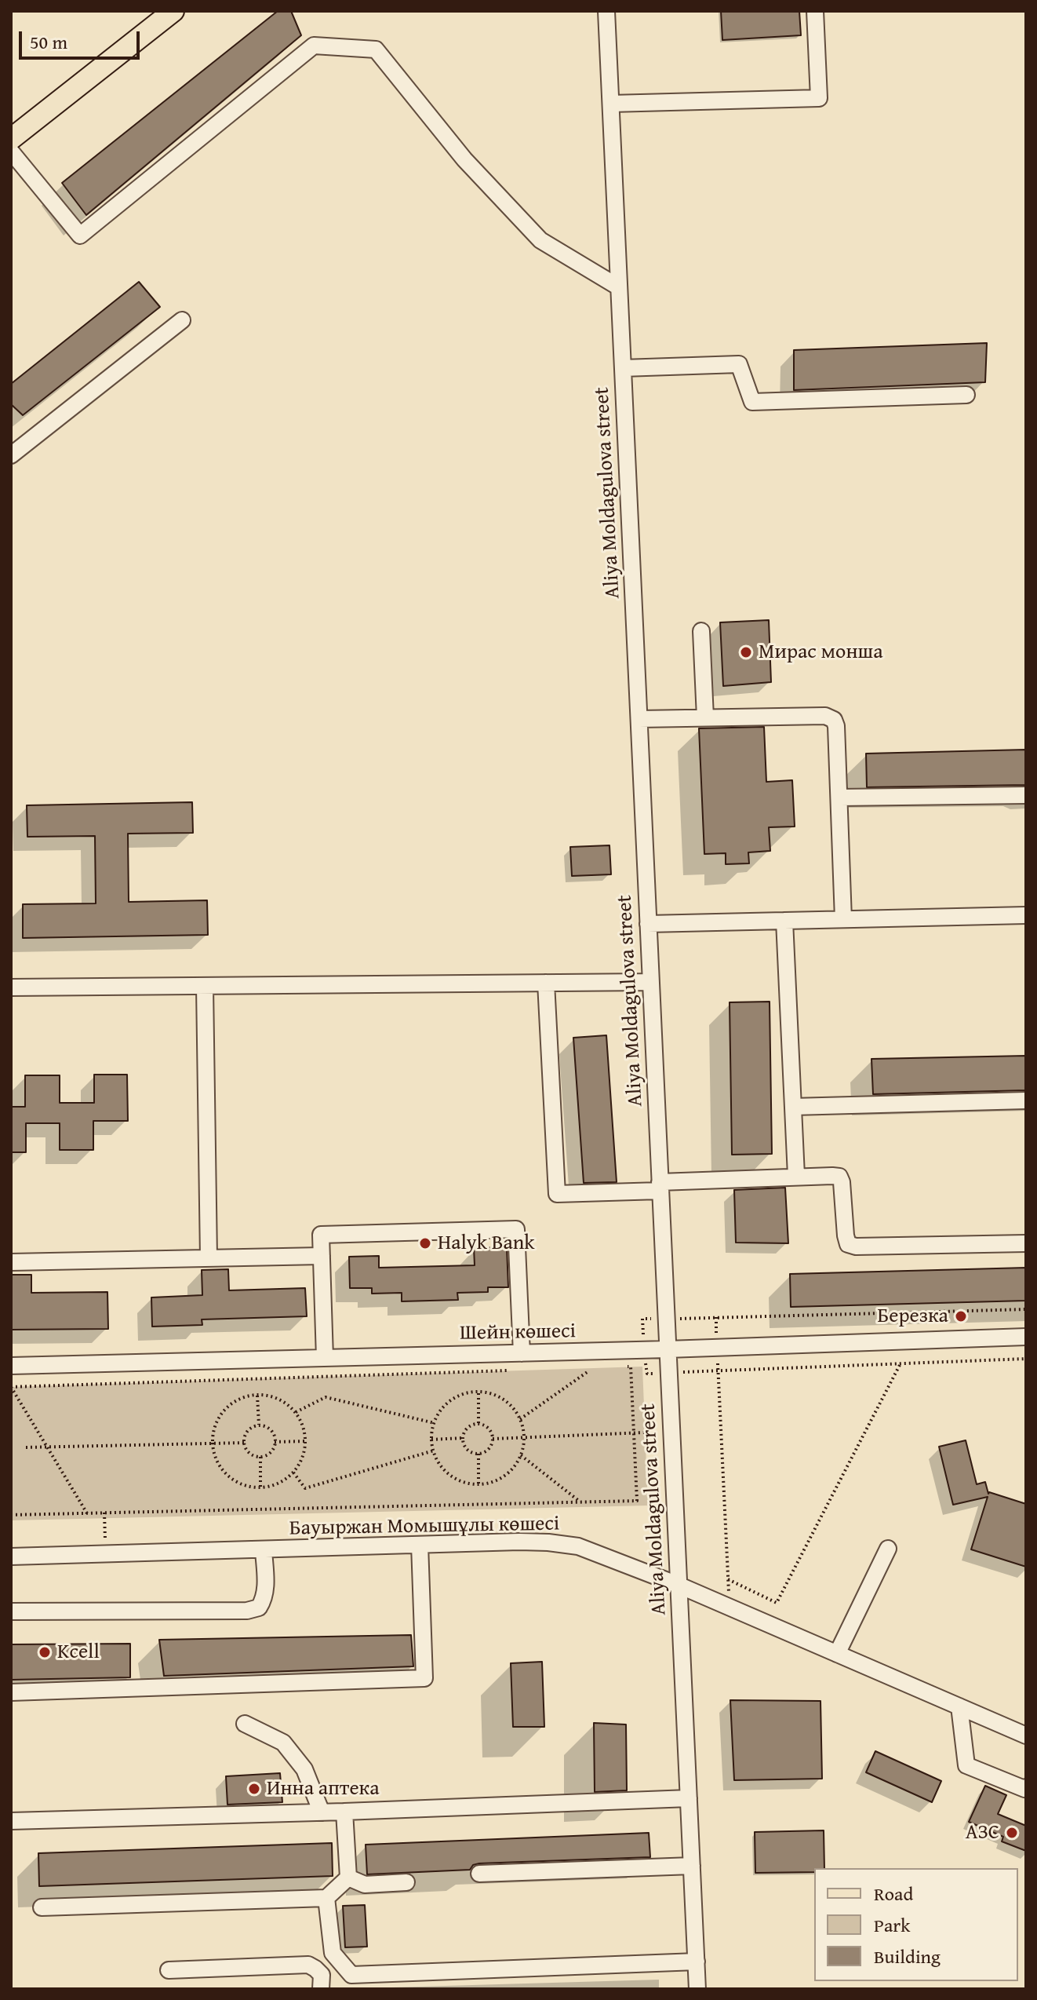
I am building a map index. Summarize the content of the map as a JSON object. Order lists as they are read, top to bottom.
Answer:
{
  "streets": {
    "street": ["Aliya Moldagulova street", "Шейн көшесі", "Бауыржан Момышұлы көшесі"]
  },
  "crossings": [
    ["Aliya Moldagulova street", "Шейн көшесі"],
    ["Aliya Moldagulova street", "Бауыржан Момышұлы көшесі"]
  ],
  "places": [
    "Мирас монша",
    "Halyk Bank",
    "Березка",
    "Kcell",
    "Инна аптека",
    "АЗС"
  ],
  "legend": ["Road", "Park", "Building"],
  "scale_bar": "50 m"
}
